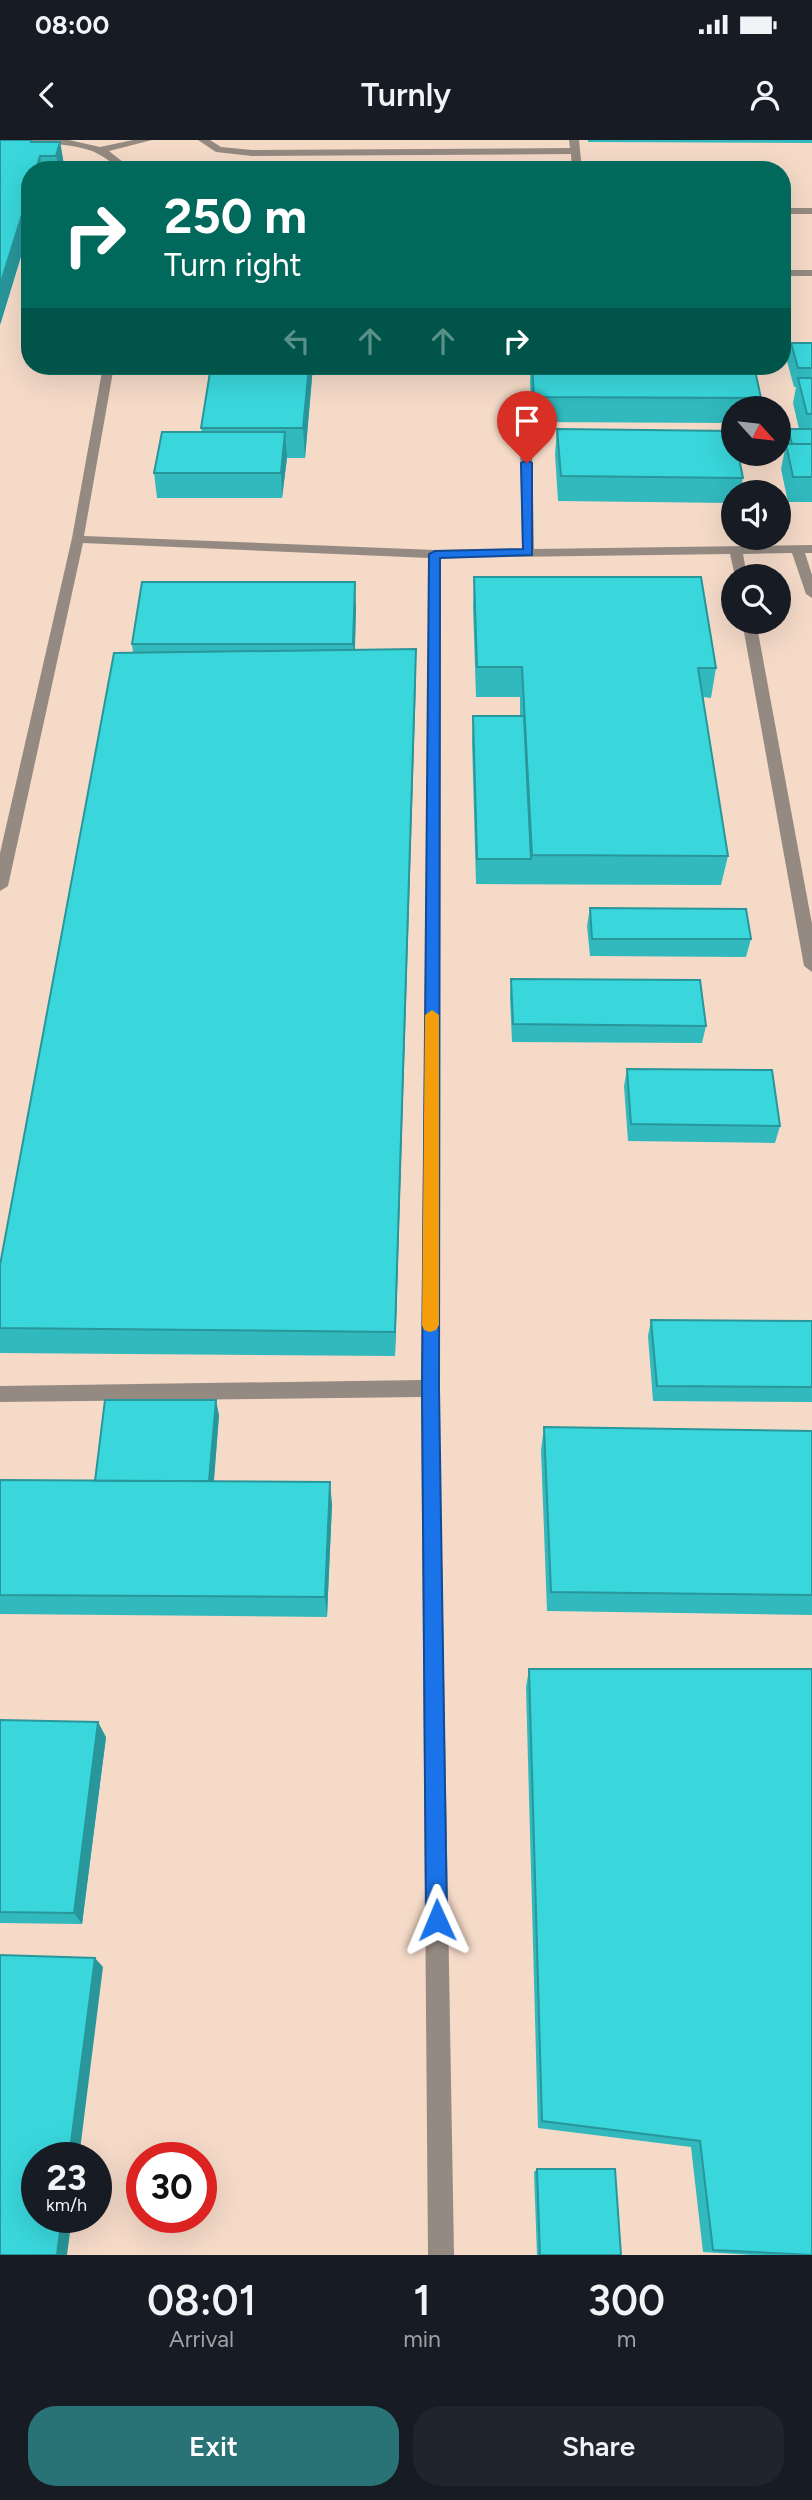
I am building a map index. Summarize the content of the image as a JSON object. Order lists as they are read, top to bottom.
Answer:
{
  "north": "bottom right",
  "page": {
    "status": "08:00",
    "header": "Turnly",
    "turn": ["250 m", "Turn right"],
    "speed": "23 km/h",
    "limit": "30",
    "eta": [
      "08:01",
      "Arrival",
      "1",
      "min",
      "300",
      "m"
    ],
    "buttons": ["Exit", "Share"]
  }
}
